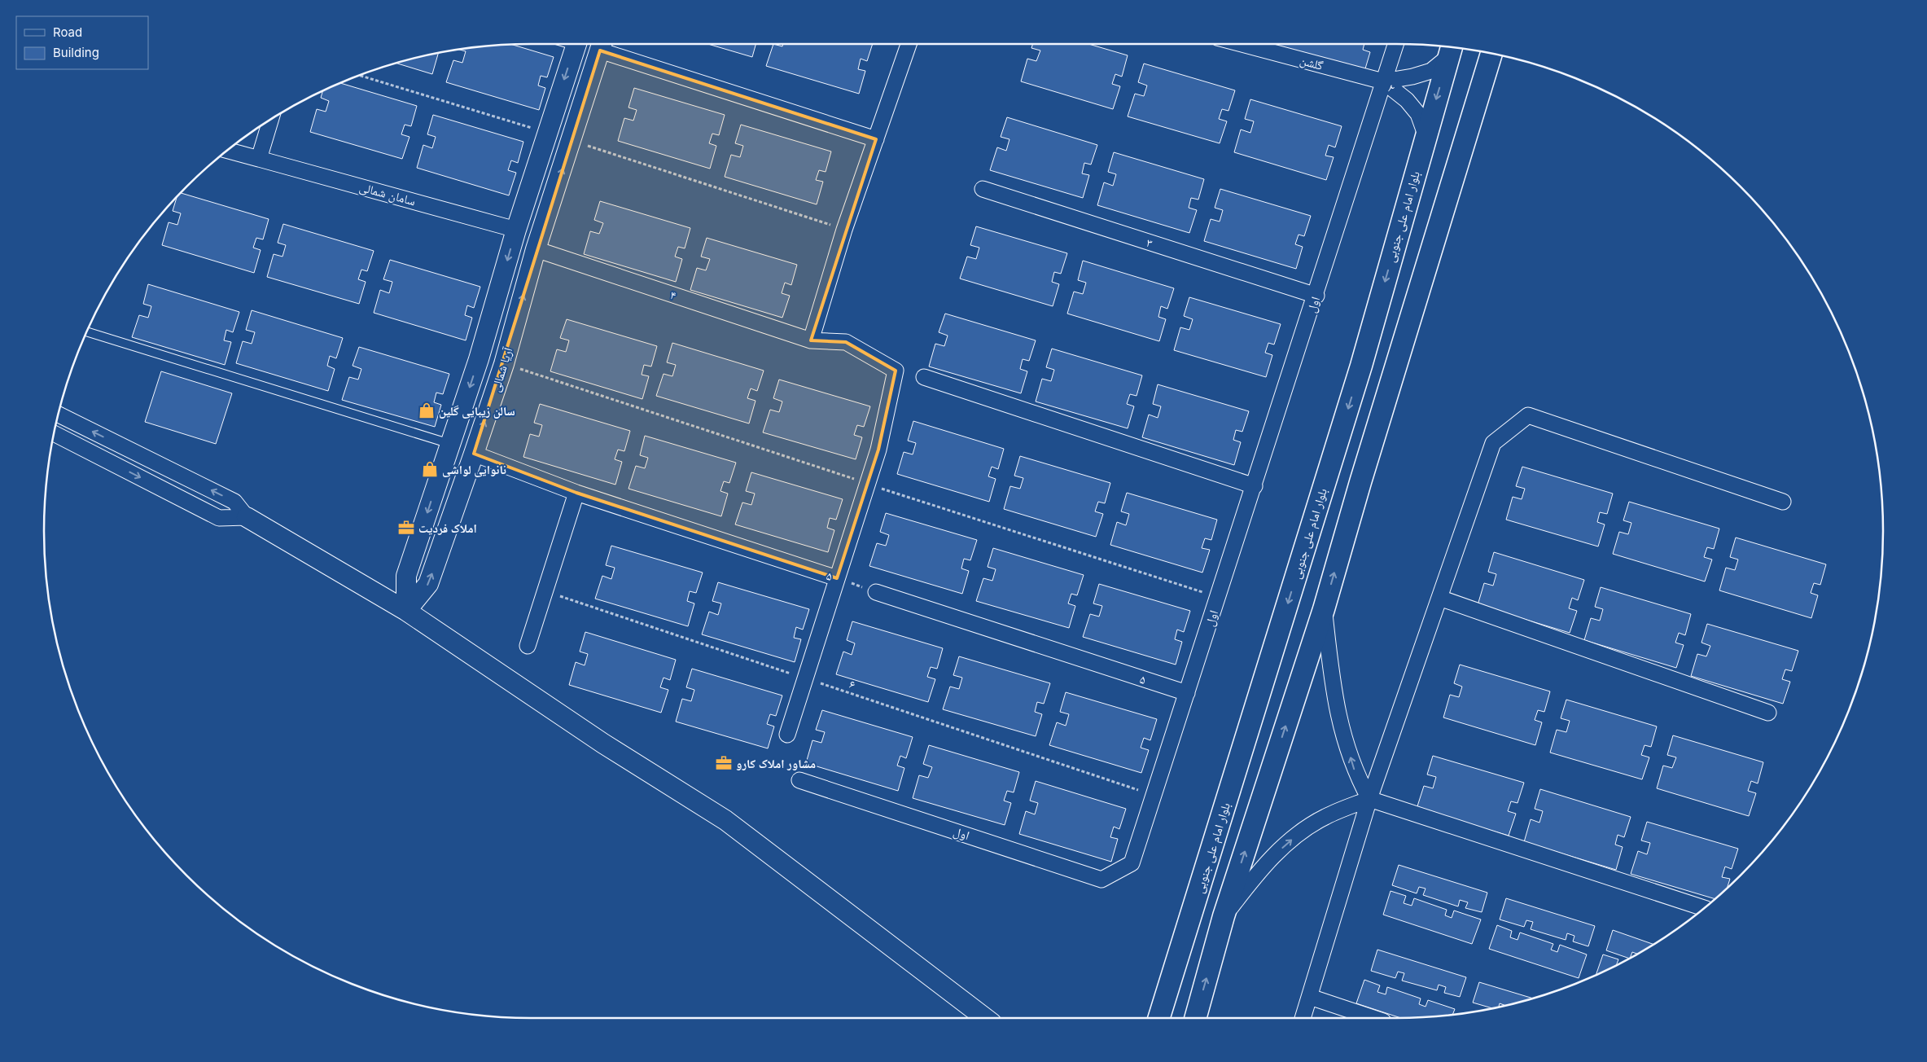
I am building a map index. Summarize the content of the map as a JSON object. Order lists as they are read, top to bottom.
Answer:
{
  "streets": {
    "main road": ["بلوار امام علی جنوبی"],
    "street": [
      "گلشن",
      "۲",
      "سامان شمالی",
      "۳",
      "۴",
      "اول",
      "آریا شمالی",
      "۵"
    ],
    "path": ["۶"]
  },
  "crossings": [
    ["گلشن", "۲"],
    ["گلشن", "اول"],
    ["۲", "بلوار امام علی جنوبی"],
    ["۲", "اول"],
    ["سامان شمالی", "آریا شمالی"],
    ["۳", "اول"],
    ["۴", "آریا شمالی"],
    ["۴", "۵"],
    ["اول", "۵"],
    ["اول", "۶"],
    ["آریا شمالی", "۵"]
  ],
  "places": {
    "shop": ["سالن زیبایی گلین", "نانوایی لواشی"],
    "office": ["املاک فردیت", "مشاور املاک کارو"]
  },
  "legend": ["Road", "Building"]
}
